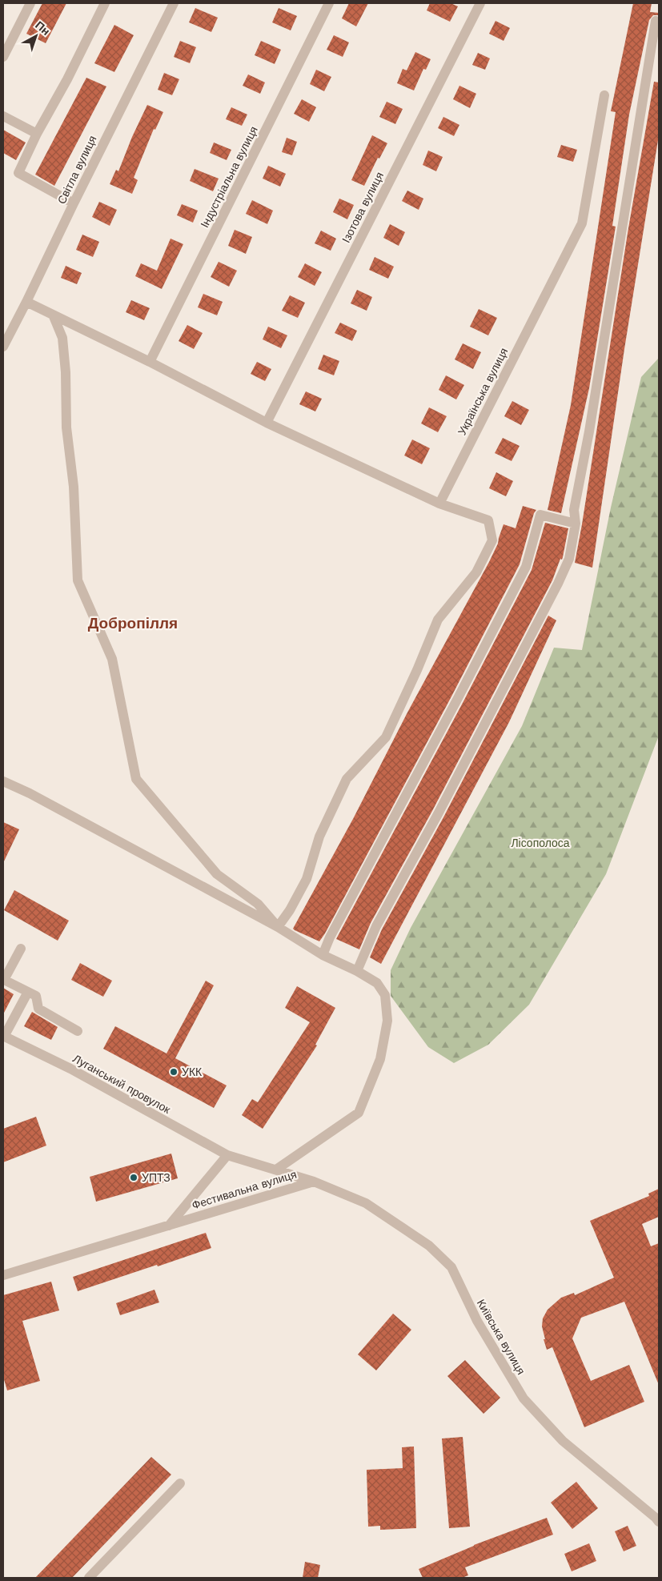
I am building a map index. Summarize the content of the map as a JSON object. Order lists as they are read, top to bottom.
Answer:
{
  "streets": {
    "street": [
      "Світла вулиця",
      "Індустріальна вулиця",
      "Ізотова вулиця",
      "Українська вулиця",
      "Луганський провулок",
      "Фестивальна вулиця",
      "Київська вулиця"
    ]
  },
  "crossings": [
    ["Луганський провулок", "Фестивальна вулиця"],
    ["Фестивальна вулиця", "Київська вулиця"]
  ],
  "districts": ["Добропілля"],
  "parks": ["Лісополоса"],
  "places": ["УКК", "УПТЗ"],
  "north": "top right"
}
